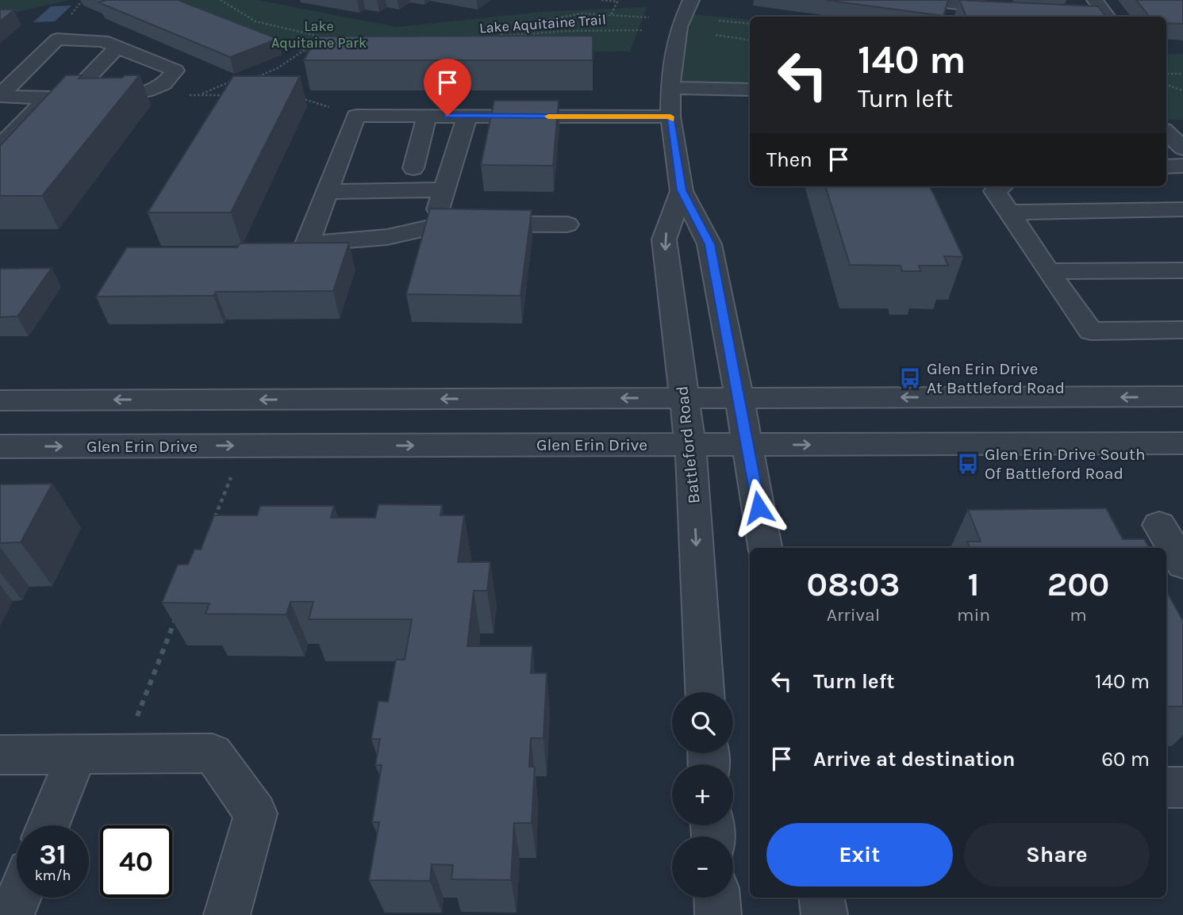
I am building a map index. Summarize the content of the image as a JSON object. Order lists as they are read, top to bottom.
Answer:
{
  "streets": {
    "street": ["Glen Erin Drive", "Battleford Road"],
    "path": ["Lake Aquitaine Trail"]
  },
  "crossings": [
    ["Glen Erin Drive", "Battleford Road"]
  ],
  "parks": ["Lake Aquitaine Park"],
  "places": {
    "bus stop": ["Glen Erin Drive At Battleford Road", "Glen Erin Drive South Of Battleford Road"]
  },
  "page": {
    "turn": ["140 m", "Turn left"],
    "then": "Then",
    "eta": [
      "08:03",
      "Arrival",
      "1",
      "min",
      "200",
      "m"
    ],
    "list": [
      {
        "name": "Turn left",
        "value": "140 m"
      },
      {
        "name": "Arrive at destination",
        "value": "60 m"
      }
    ],
    "map_buttons": ["+", "−"],
    "buttons": ["Exit", "Share"],
    "speed": "31 km/h",
    "limit": "40"
  }
}
